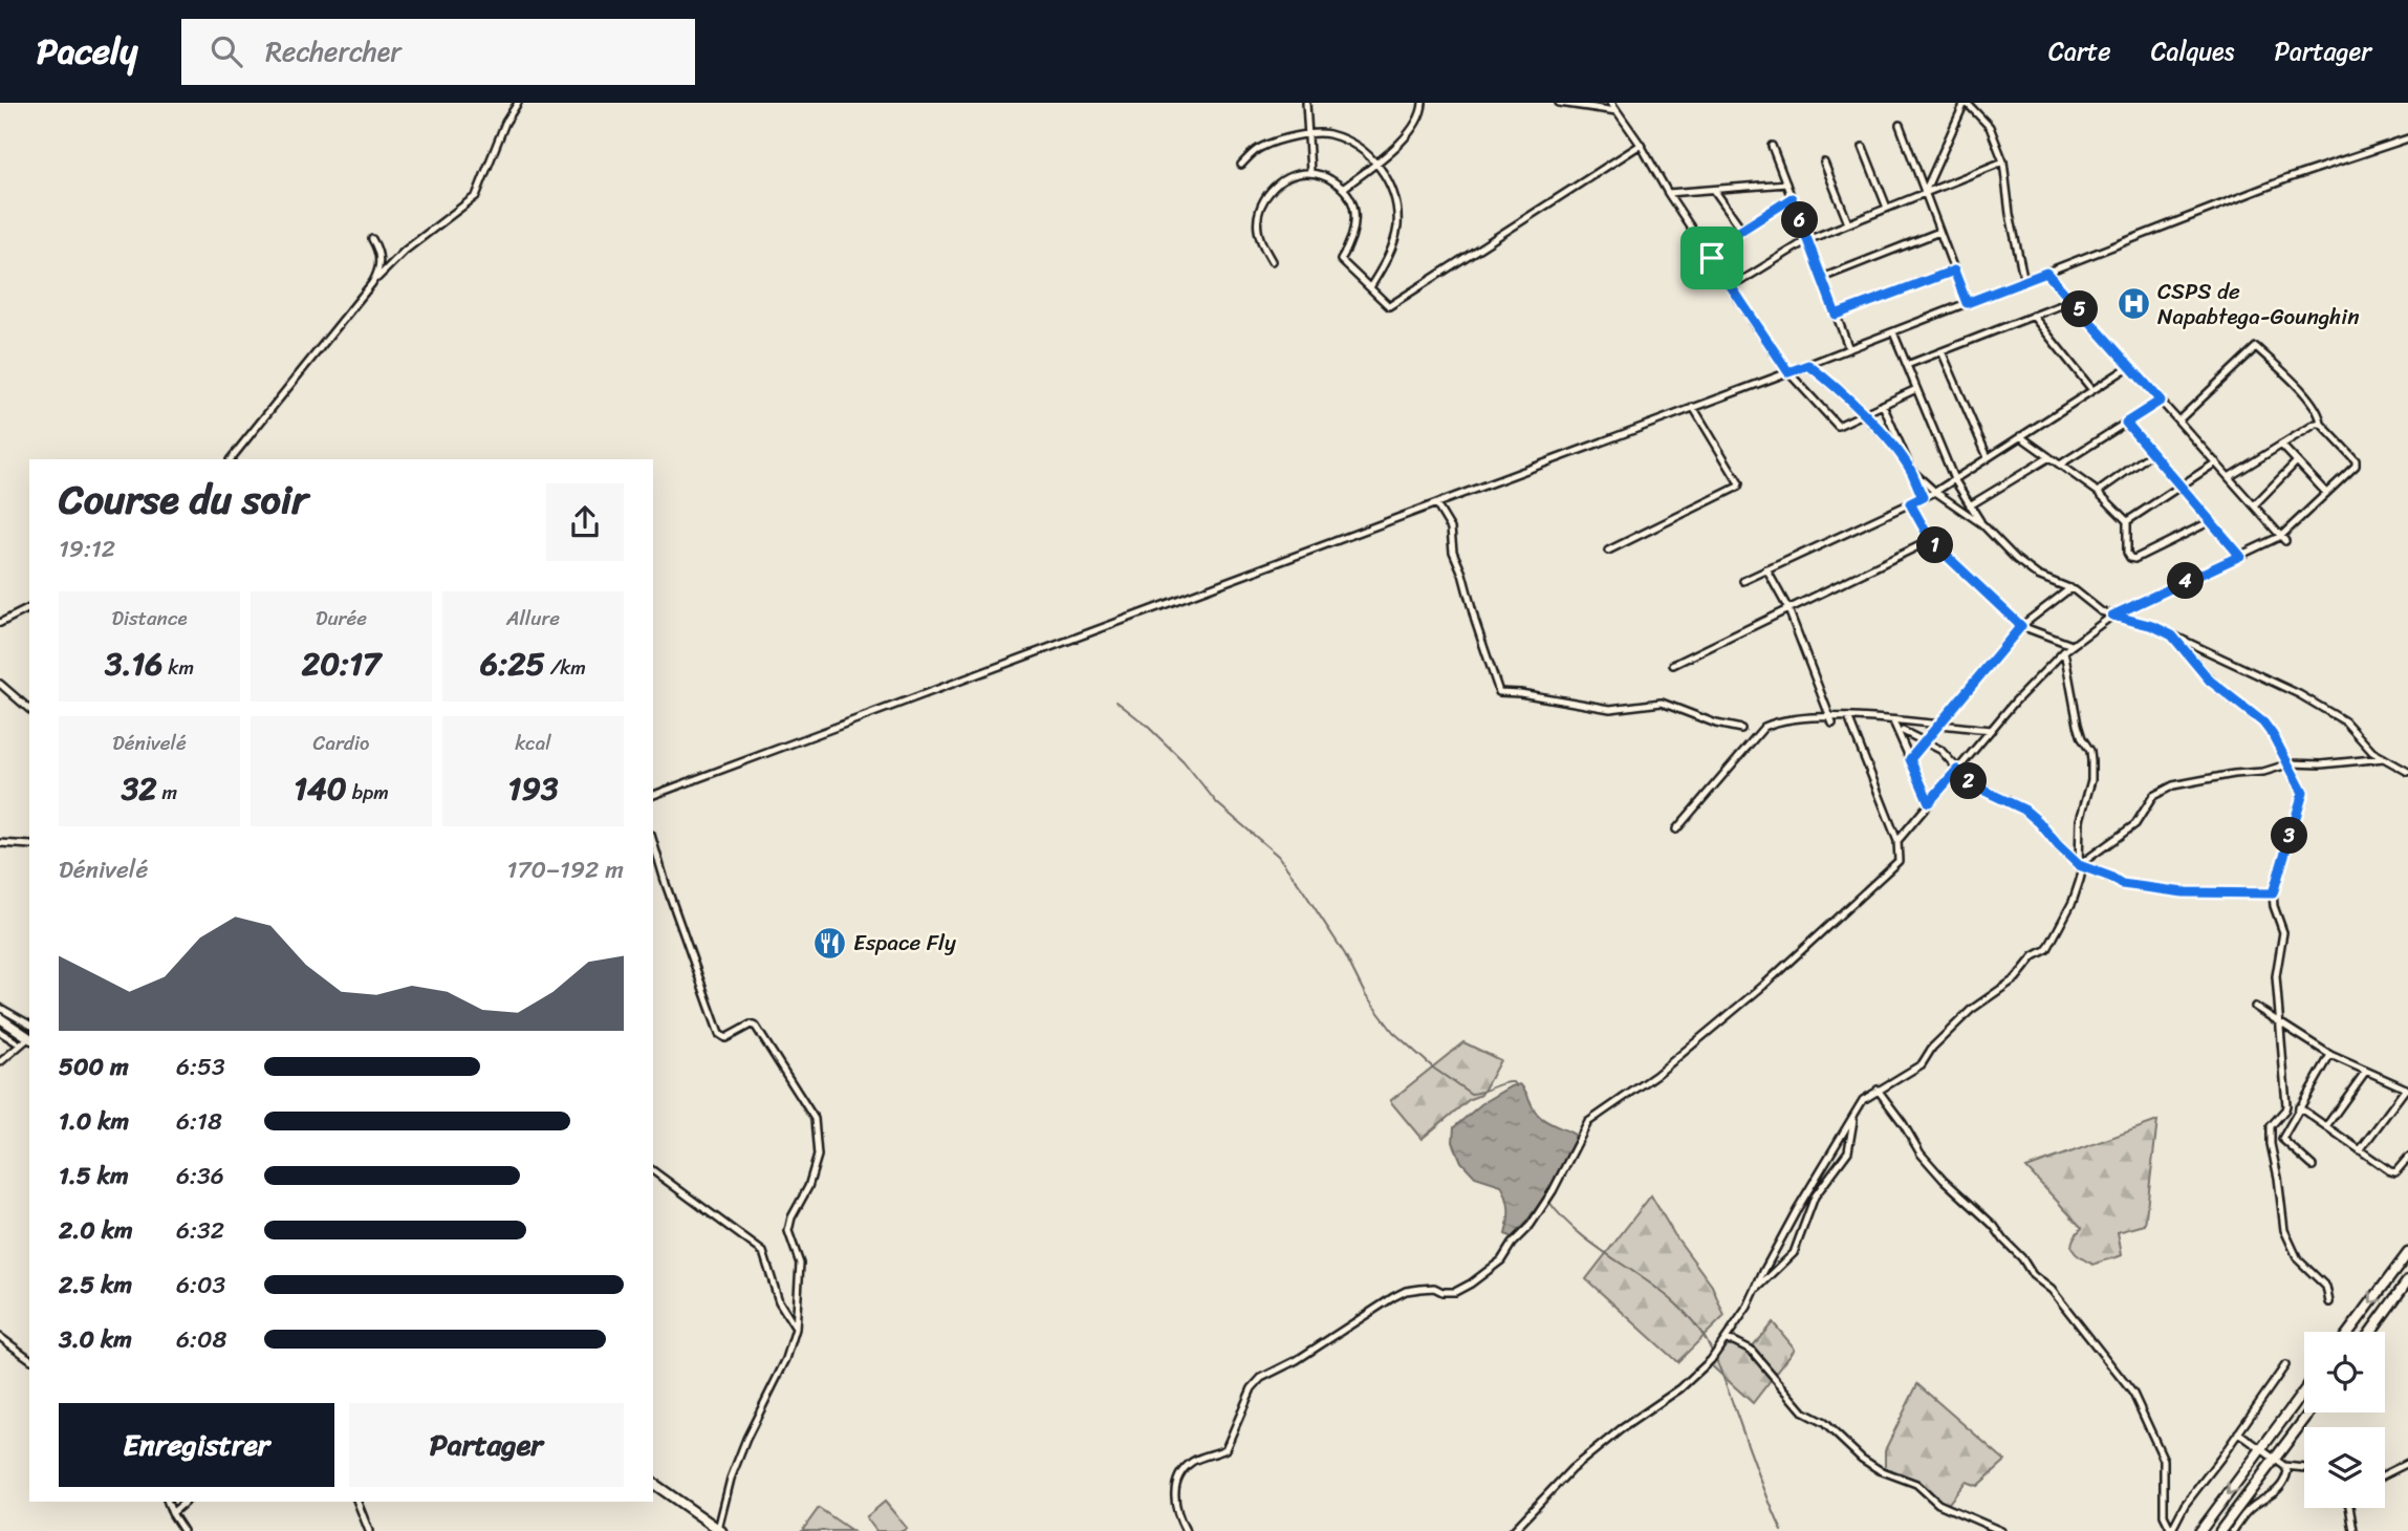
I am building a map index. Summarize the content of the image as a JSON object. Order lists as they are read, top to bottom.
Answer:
{
  "places": {
    "hospital": ["CSPS de Napabtega-Gounghin"],
    "restaurant": ["Espace Fly"]
  },
  "page": {
    "header": "Pacely",
    "search": "Rechercher",
    "nav": ["Carte", "Calques", "Partager"],
    "pins": [
      "6",
      "5",
      "1",
      "4",
      "2",
      "3"
    ],
    "heading": ["Course du soir", "19:12"],
    "stats": [
      ["Distance", "3.16 km"],
      ["Durée", "20:17"],
      ["Allure", "6:25 /km"],
      ["Dénivelé", "32 m"],
      ["Cardio", "140 bpm"],
      ["kcal", "193"]
    ],
    "chart": ["Dénivelé", "170–192 m"],
    "list": [
      {
        "name": "500 m",
        "note": "6:53"
      },
      {
        "name": "1.0 km",
        "note": "6:18"
      },
      {
        "name": "1.5 km",
        "note": "6:36"
      },
      {
        "name": "2.0 km",
        "note": "6:32"
      },
      {
        "name": "2.5 km",
        "note": "6:03"
      },
      {
        "name": "3.0 km",
        "note": "6:08"
      }
    ],
    "buttons": ["Enregistrer", "Partager"]
  }
}
